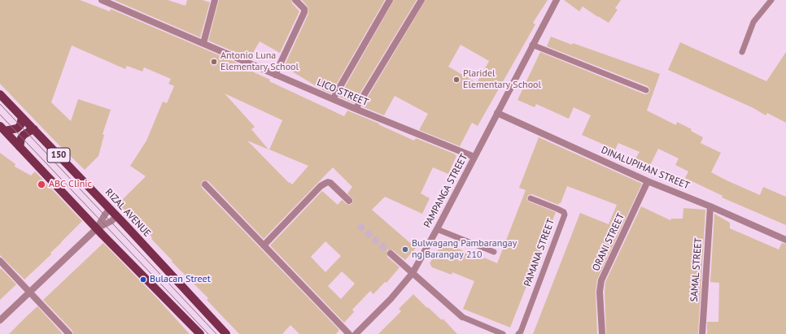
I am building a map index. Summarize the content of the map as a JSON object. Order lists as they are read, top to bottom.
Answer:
{
  "streets": {
    "main road": ["150", "RIZAL AVENUE"],
    "street": [
      "LICO STREET",
      "DINALUPIHAN STREET",
      "PAMPANGA STREET",
      "ORANI STREET",
      "SAMAL STREET"
    ],
    "lane": ["PAMANA STREET"]
  },
  "crossings": [
    ["LICO STREET", "PAMPANGA STREET"],
    ["DINALUPIHAN STREET", "PAMPANGA STREET"],
    ["DINALUPIHAN STREET", "ORANI STREET"],
    ["DINALUPIHAN STREET", "SAMAL STREET"]
  ],
  "places": [
    "Antonio Luna Elementary School",
    "Plaridel Elementary School",
    "ABC Clinic",
    "Bulwagang Pambarangay ng Barangay 210",
    "Bulacan Street"
  ]
}
